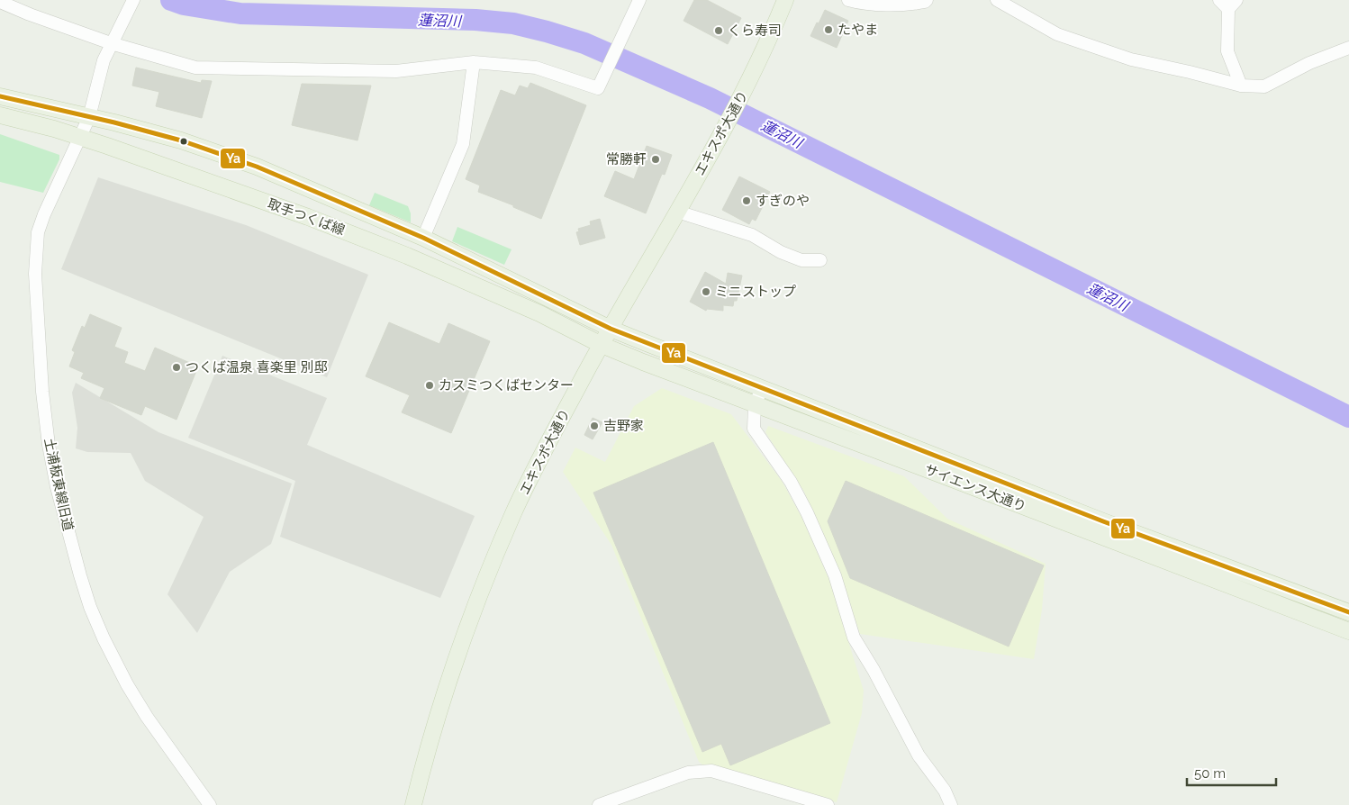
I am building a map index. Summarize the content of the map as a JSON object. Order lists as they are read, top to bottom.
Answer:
{
  "streets": {
    "main road": ["エキスポ大通り", "取手つくば線", "サイエンス大通り"],
    "street": ["土浦板東線旧道"]
  },
  "crossings": [
    ["エキスポ大通り", "取手つくば線"],
    ["エキスポ大通り", "サイエンス大通り"],
    ["取手つくば線", "土浦板東線旧道"],
    ["取手つくば線", "サイエンス大通り"]
  ],
  "water": ["蓮沼川"],
  "places": [
    "たやま",
    "くら寿司",
    "常勝軒",
    "すぎのや",
    "ミニストップ",
    "つくば温泉 喜楽里 別邸",
    "カスミつくばセンター",
    "吉野家"
  ],
  "lines": ["transit line Ya"],
  "scale_bar": "50 m"
}
